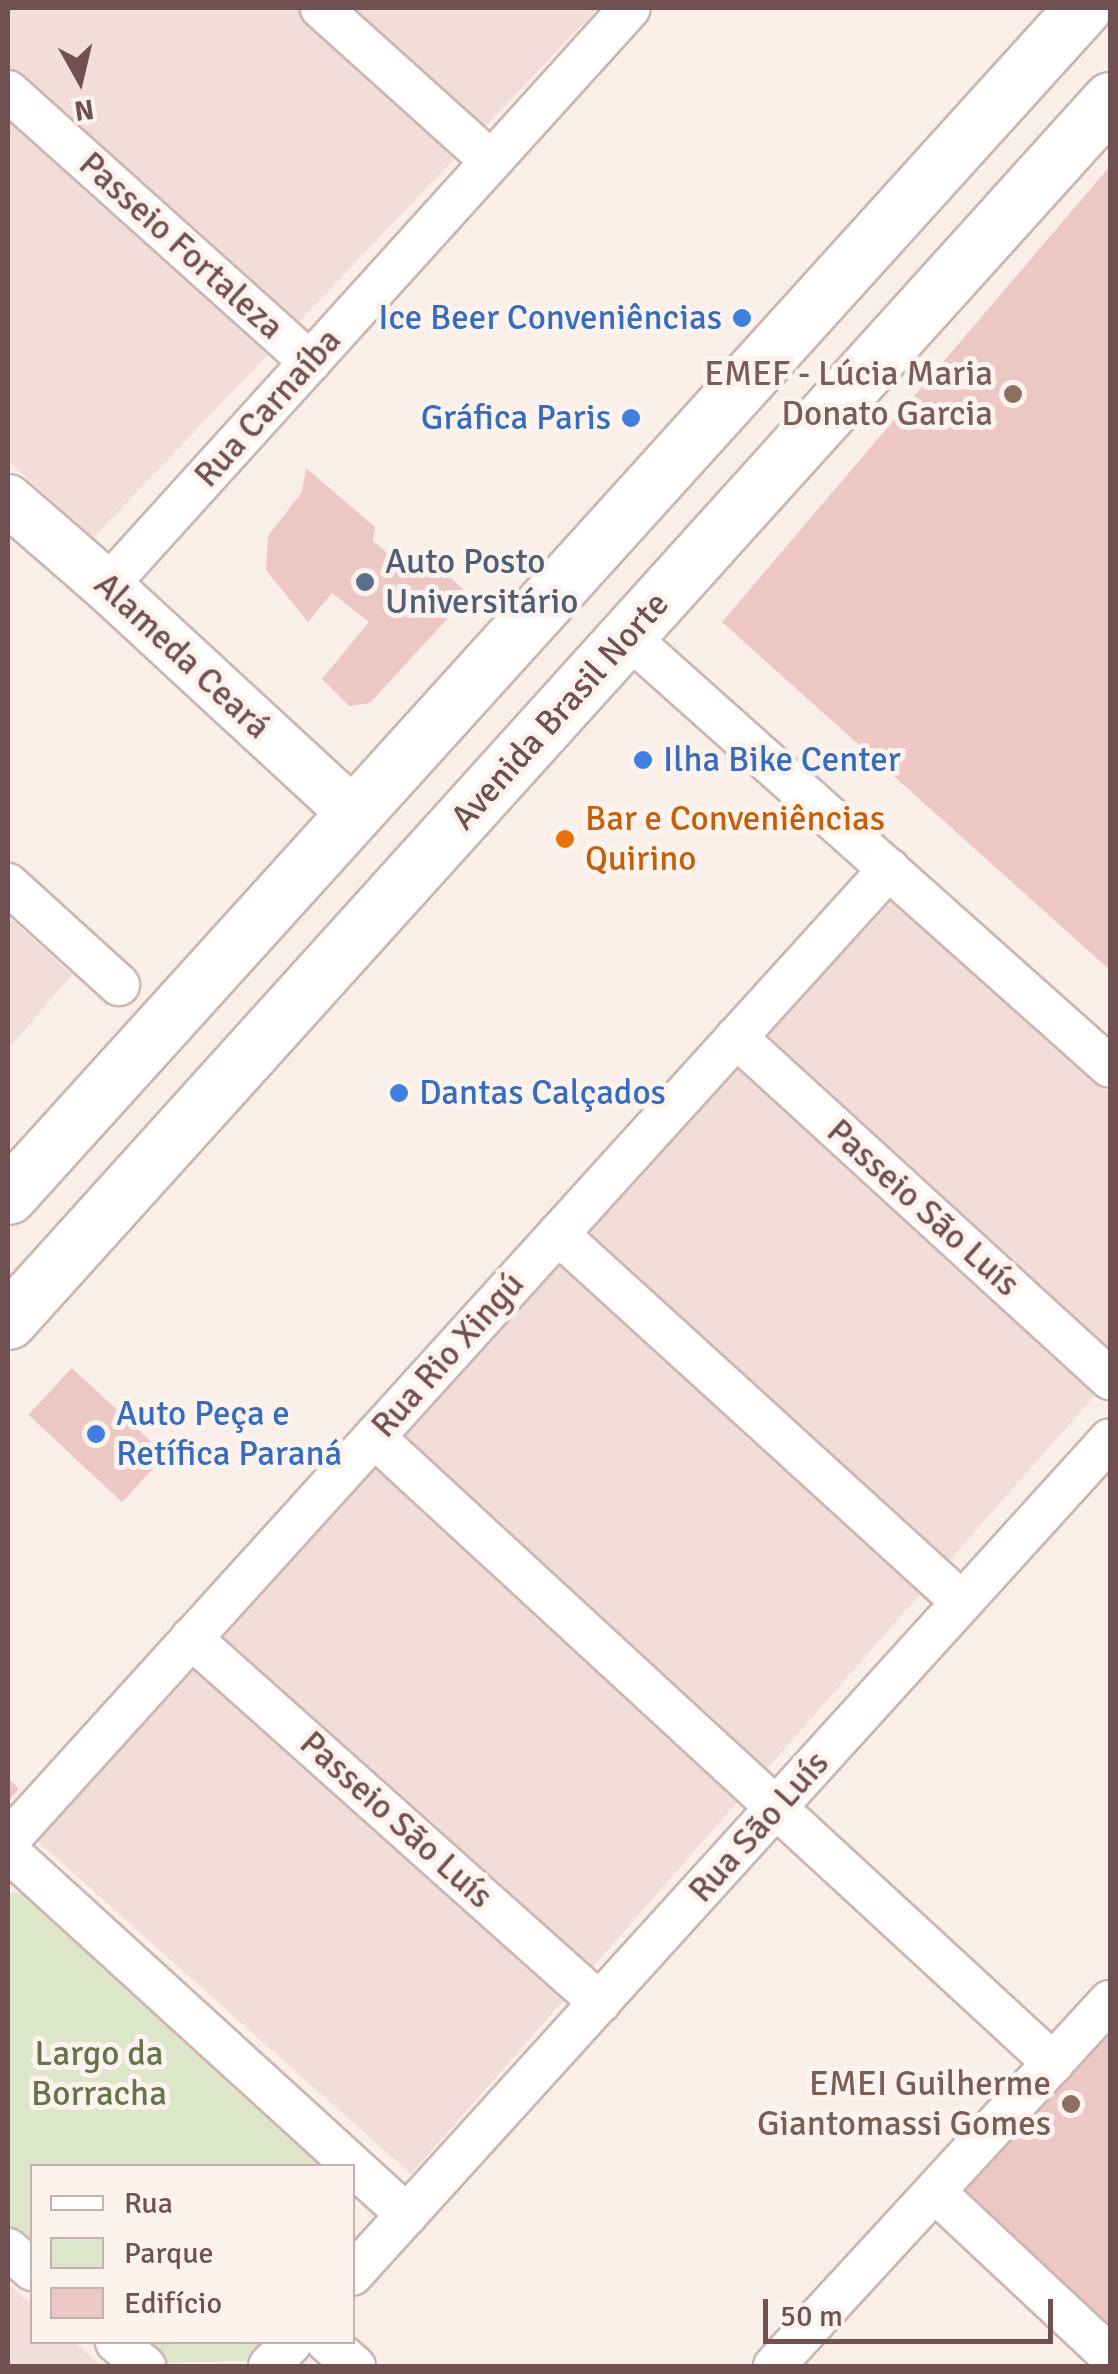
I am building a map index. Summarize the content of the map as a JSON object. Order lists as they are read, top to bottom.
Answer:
{
  "streets": {
    "main road": ["Avenida Brasil Norte"],
    "street": [
      "Passeio Fortaleza",
      "Rua Carnaíba",
      "Alameda Ceará",
      "Passeio São Luís",
      "Rua Rio Xingú",
      "Rua São Luís"
    ]
  },
  "crossings": [
    ["Passeio Fortaleza", "Rua Carnaíba"],
    ["Rua Carnaíba", "Alameda Ceará"],
    ["Passeio São Luís", "Rua Rio Xingú"],
    ["Passeio São Luís", "Rua São Luís"]
  ],
  "parks": ["Largo da Borracha"],
  "places": [
    "Ice Beer Conveniências",
    "EMEF - Lúcia Maria Donato Garcia",
    "Gráfica Paris",
    "Auto Posto Universitário",
    "Ilha Bike Center",
    "Bar e Conveniências Quirino",
    "Dantas Calçados",
    "Auto Peça e Retífica Paraná",
    "EMEI Guilherme Giantomassi Gomes"
  ],
  "legend": ["Rua", "Parque", "Edifício"],
  "scale_bar": "50 m",
  "north": "bottom"
}
